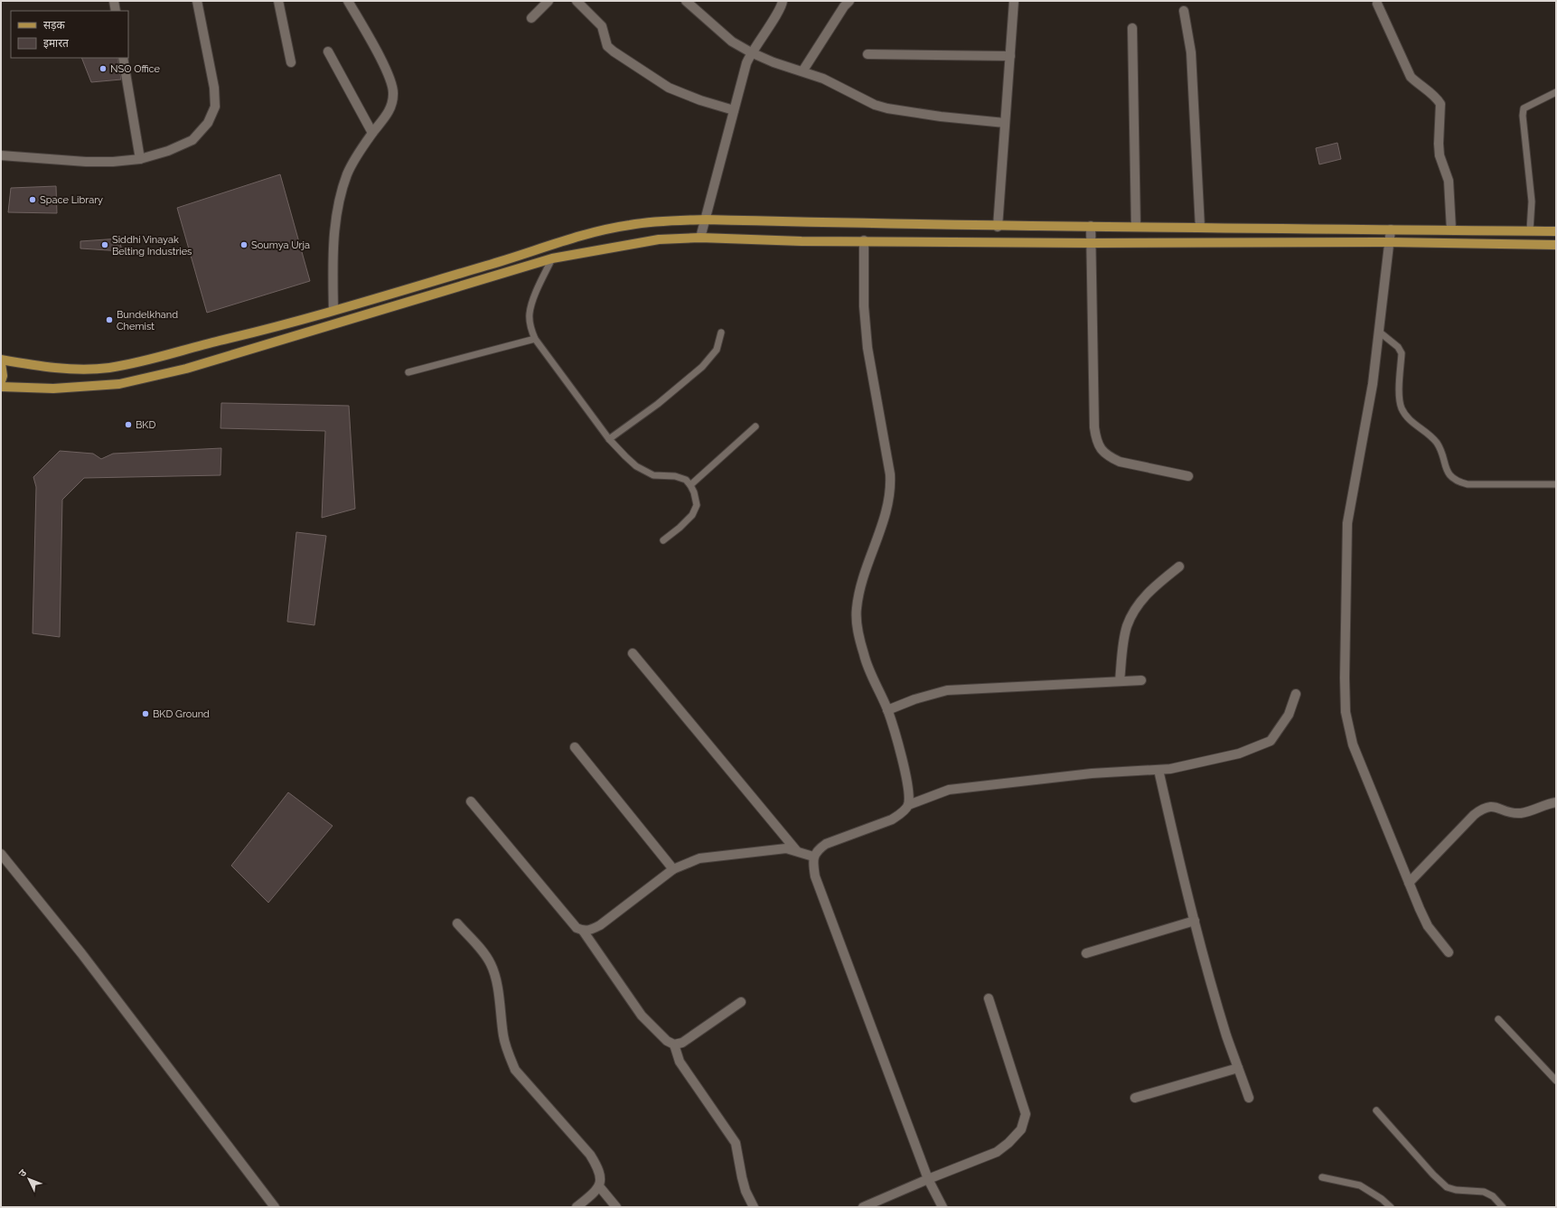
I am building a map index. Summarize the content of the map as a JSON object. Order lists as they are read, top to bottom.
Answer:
{
  "places": [
    "NSO Office",
    "Space Library",
    "Siddhi Vinayak Belting Industries",
    "Soumya Urja",
    "Bundelkhand Chemist",
    "BKD",
    "BKD Ground"
  ],
  "legend": ["सड़क", "इमारत"],
  "north": "top left"
}
